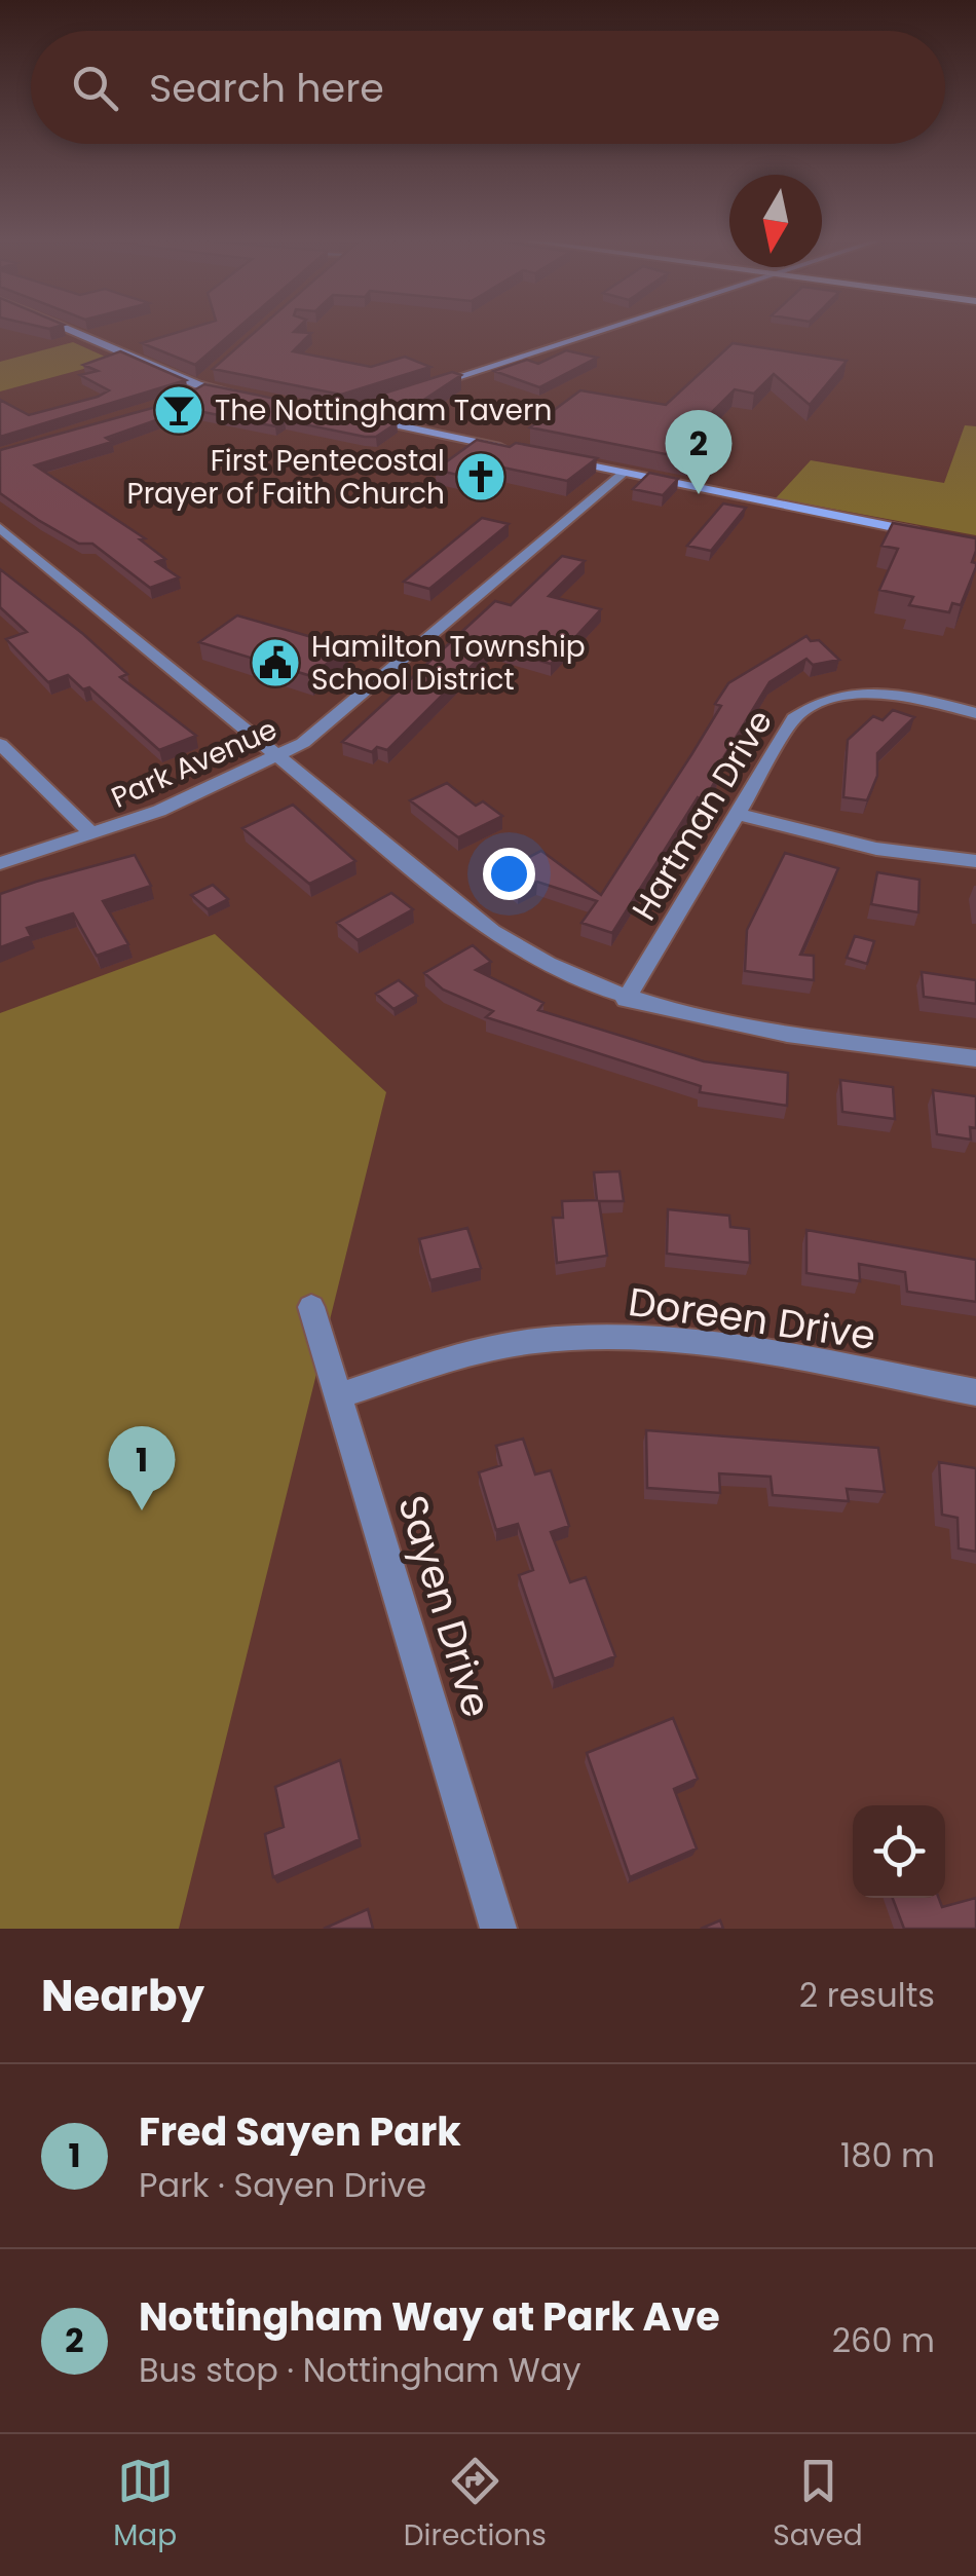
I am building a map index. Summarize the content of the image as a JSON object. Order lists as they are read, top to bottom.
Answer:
{
  "streets": {
    "street": [
      "Park Avenue",
      "Hartman Drive",
      "Doreen Drive",
      "Sayen Drive"
    ]
  },
  "crossings": [
    ["Doreen Drive", "Sayen Drive"]
  ],
  "places": {
    "bar": ["The Nottingham Tavern"],
    "church": ["First Pentecostal Prayer of Faith Church"],
    "public building": ["Hamilton Township School District"]
  },
  "north": "bottom",
  "page": {
    "search": "Search here",
    "pins": ["2", "1"],
    "heading": ["Nearby", "2 results"],
    "list": [
      {
        "mark": "1",
        "name": "Fred Sayen Park",
        "note": "Park · Sayen Drive",
        "value": "180 m"
      },
      {
        "mark": "2",
        "name": "Nottingham Way at Park Ave",
        "note": "Bus stop · Nottingham Way",
        "value": "260 m"
      }
    ],
    "nav": ["Map", "Directions", "Saved"]
  }
}
